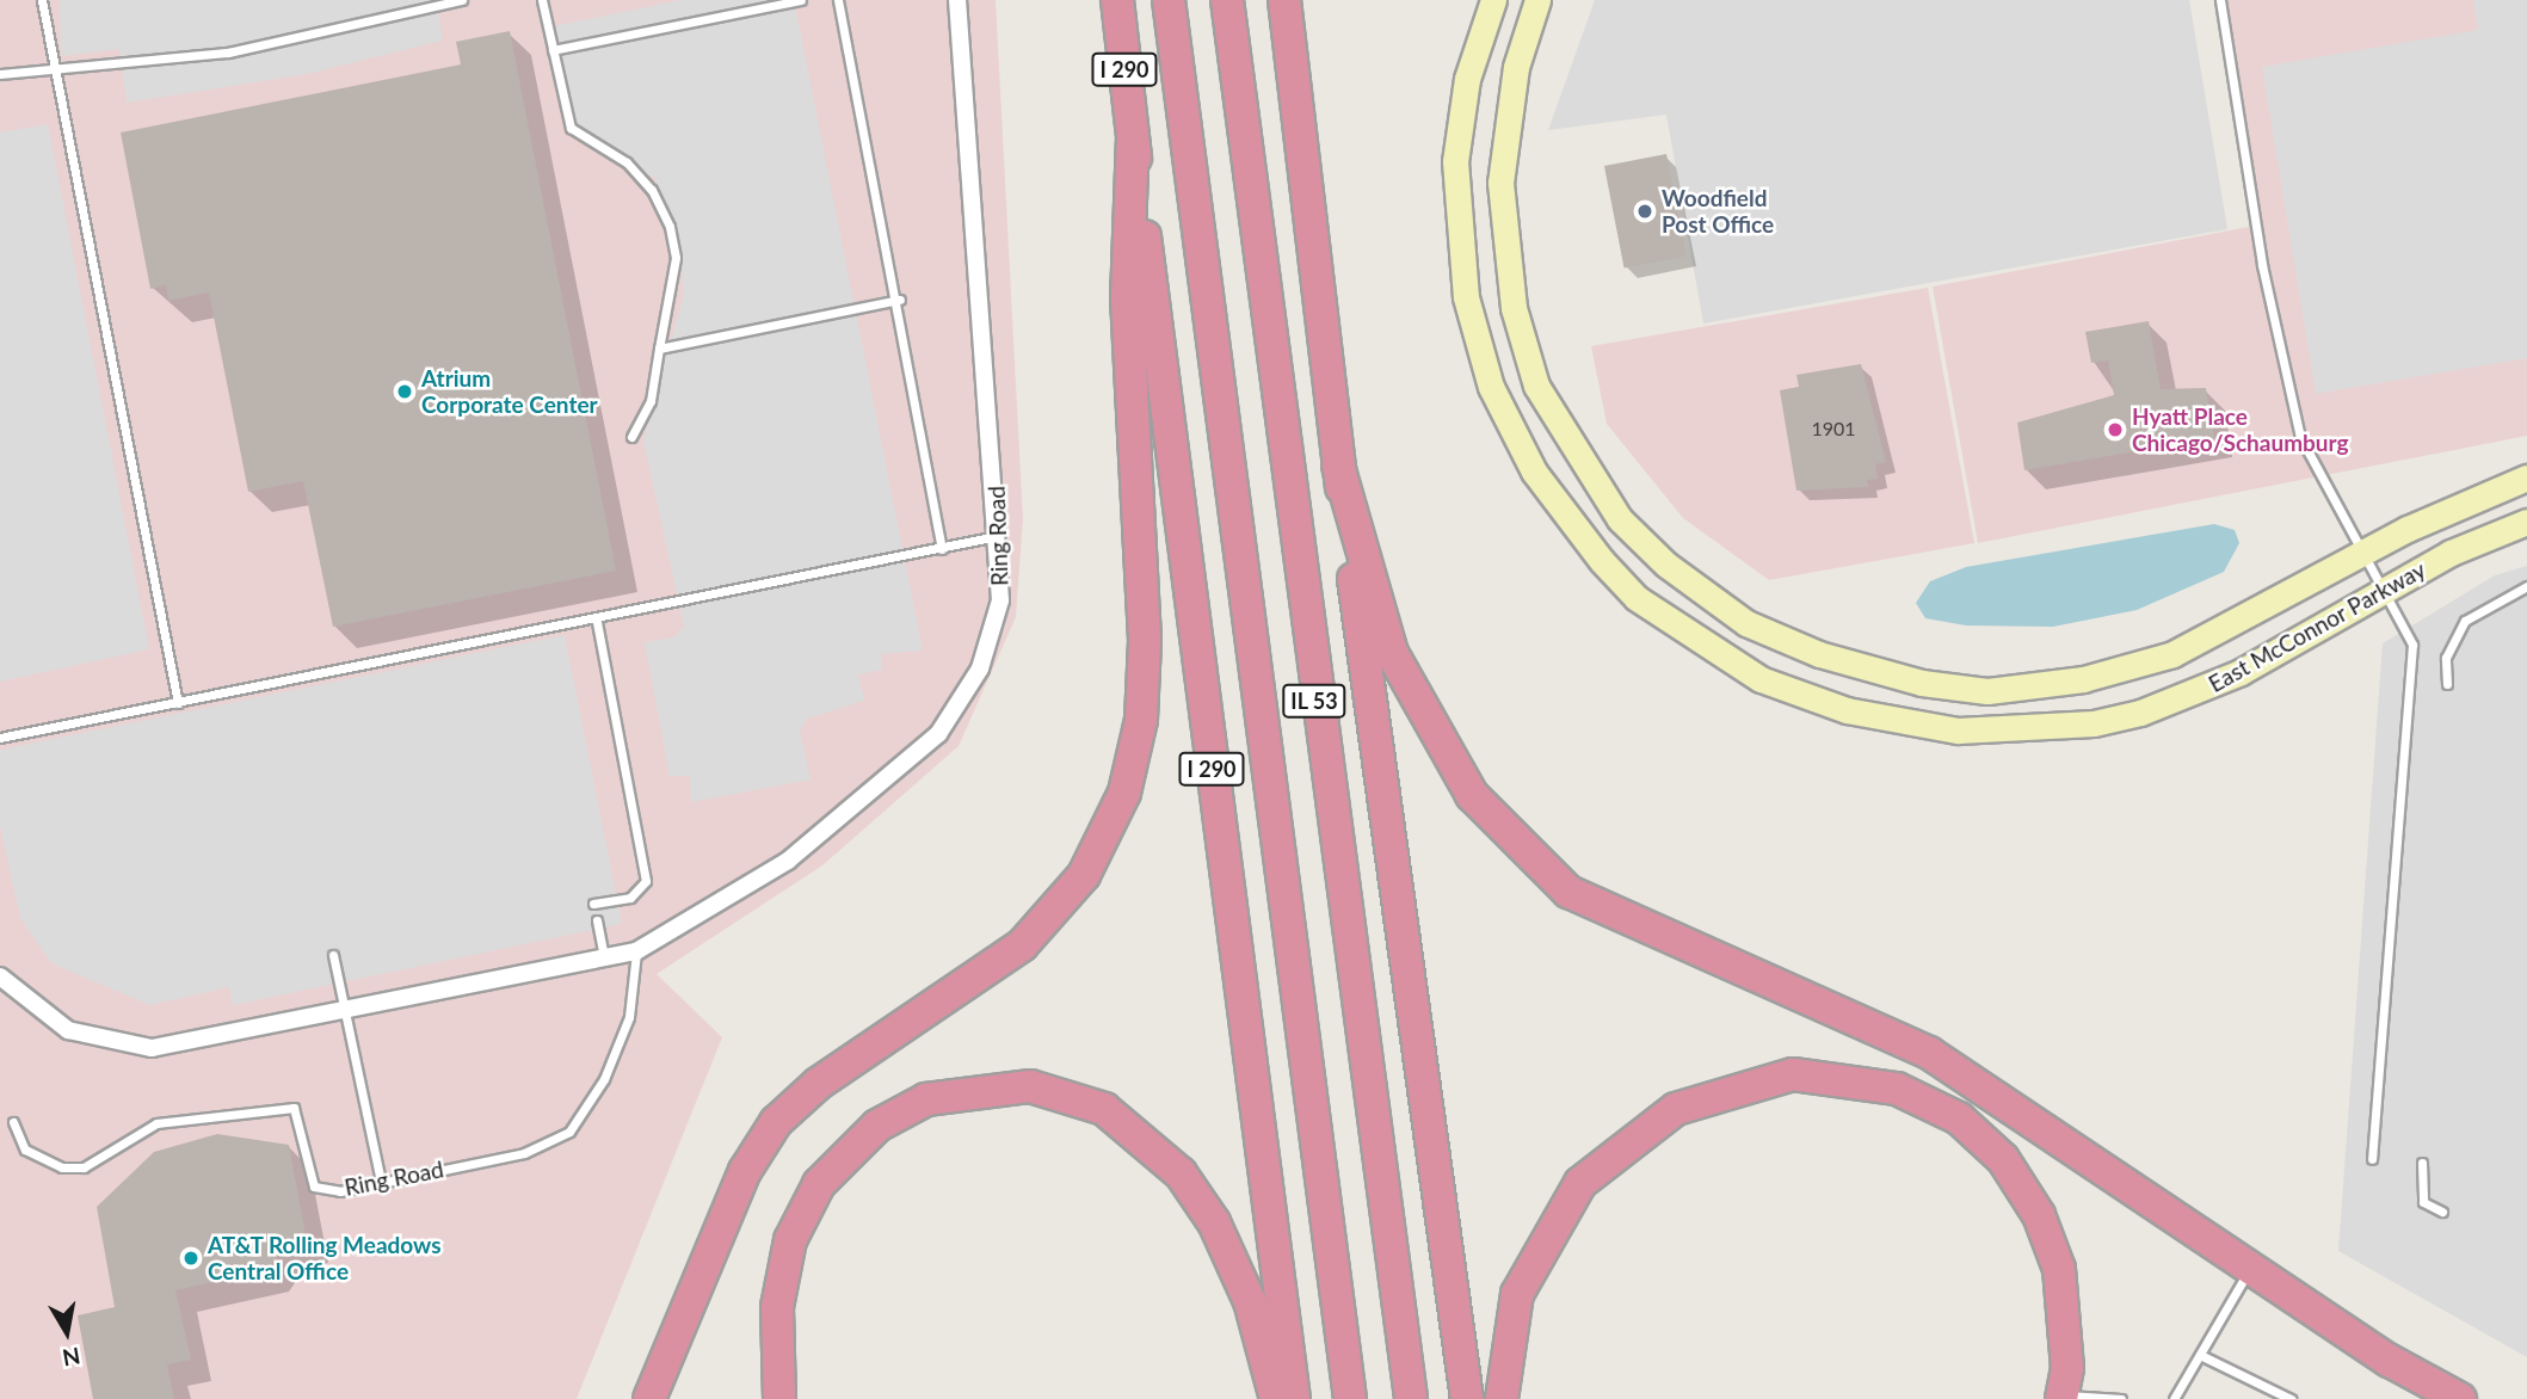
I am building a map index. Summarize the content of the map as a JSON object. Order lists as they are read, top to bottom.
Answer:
{
  "streets": {
    "highway": ["I 290", "IL 53"],
    "street": ["Ring Road", "East McConnor Parkway"]
  },
  "places": [
    "Woodfield Post Office",
    "Atrium Corporate Center",
    "Hyatt Place Chicago/Schaumburg",
    "AT&T Rolling Meadows Central Office"
  ],
  "house_numbers": ["1901"],
  "north": "bottom"
}
